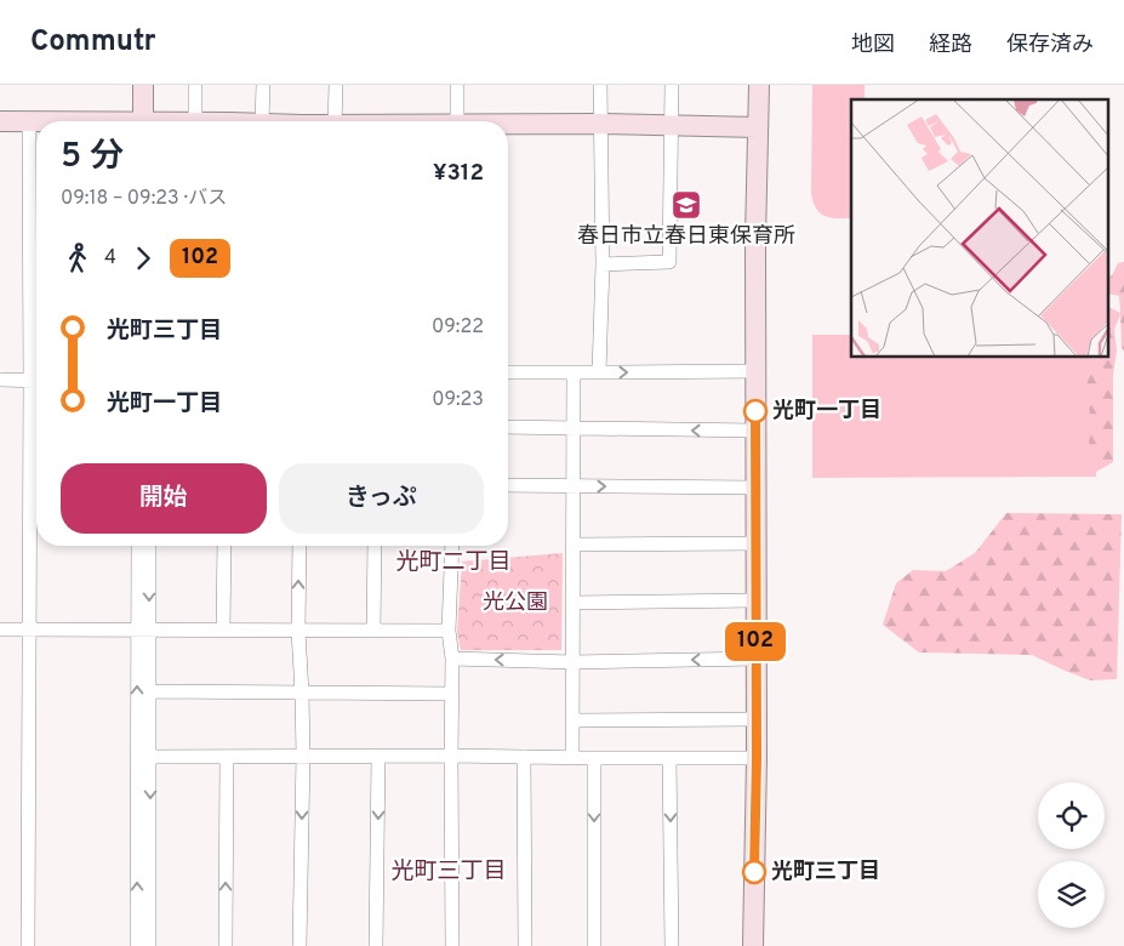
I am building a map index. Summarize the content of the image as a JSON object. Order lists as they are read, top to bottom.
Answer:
{
  "districts": ["光町二丁目", "光町三丁目"],
  "parks": ["光公園"],
  "places": {
    "school or university": ["春日市立春日東保育所"],
    "other": ["光町一丁目", "光町三丁目"]
  },
  "lines": ["bus line 102"],
  "page": {
    "header": "Commutr",
    "nav": ["地図", "経路", "保存済み"],
    "on_map": "102",
    "heading": ["5 分", "09:18 – 09:23 · バス", "¥312"],
    "legs": ["4", "102"],
    "list": [
      {
        "name": "光町三丁目",
        "value": "09:22"
      },
      {
        "name": "光町一丁目",
        "value": "09:23"
      }
    ],
    "buttons": ["開始", "きっぷ"]
  }
}
